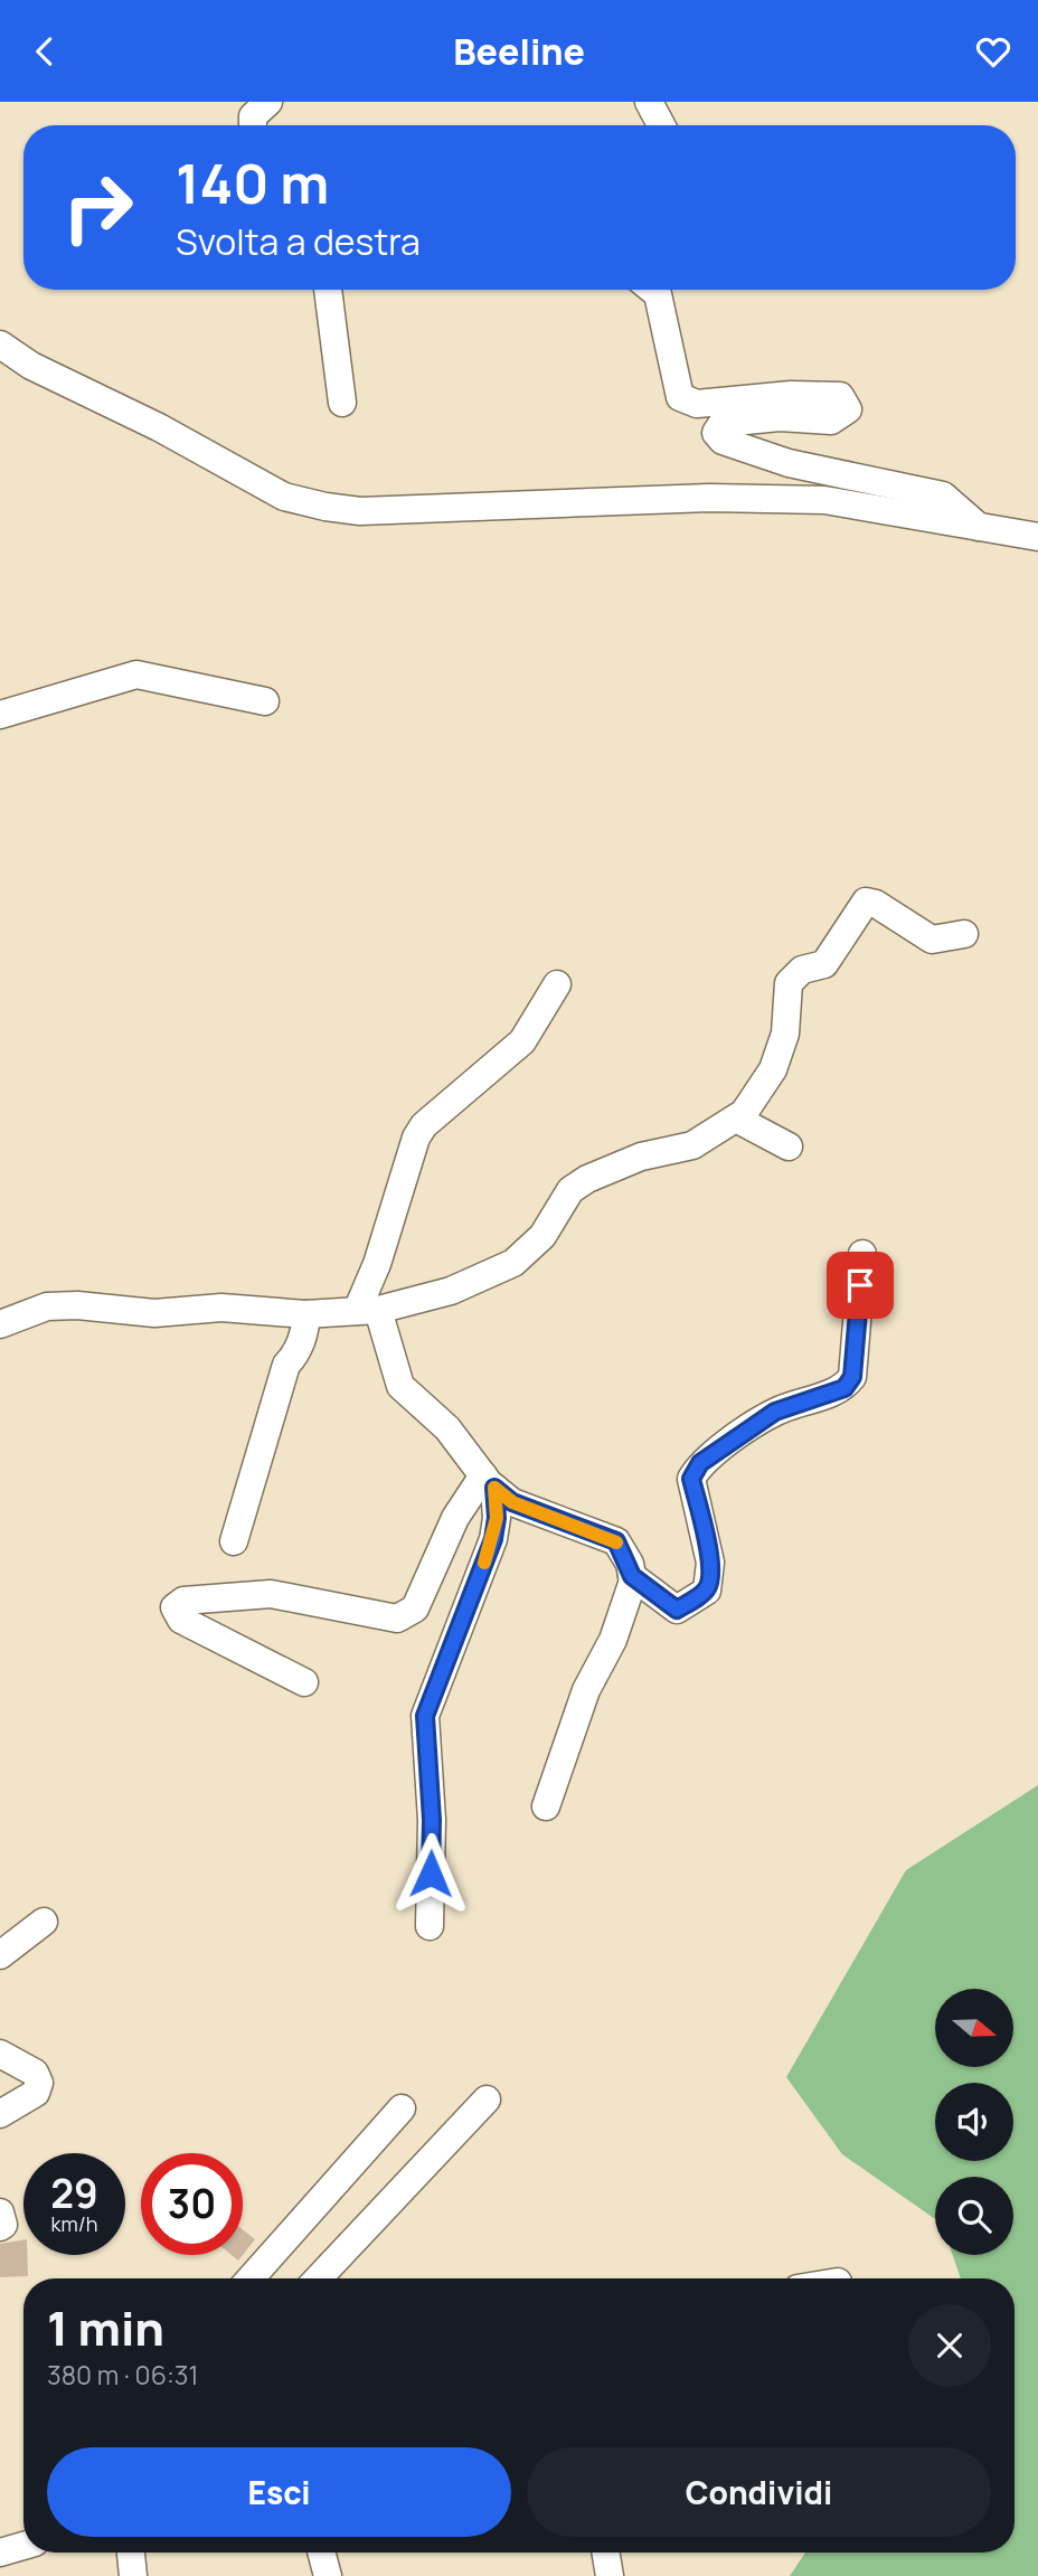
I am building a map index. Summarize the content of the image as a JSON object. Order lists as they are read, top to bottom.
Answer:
{
  "north": "right",
  "page": {
    "header": "Beeline",
    "turn": ["140 m", "Svolta a destra"],
    "speed": "29 km/h",
    "limit": "30",
    "heading": ["1 min", "380 m · 06:31"],
    "buttons": ["Esci", "Condividi"]
  }
}
